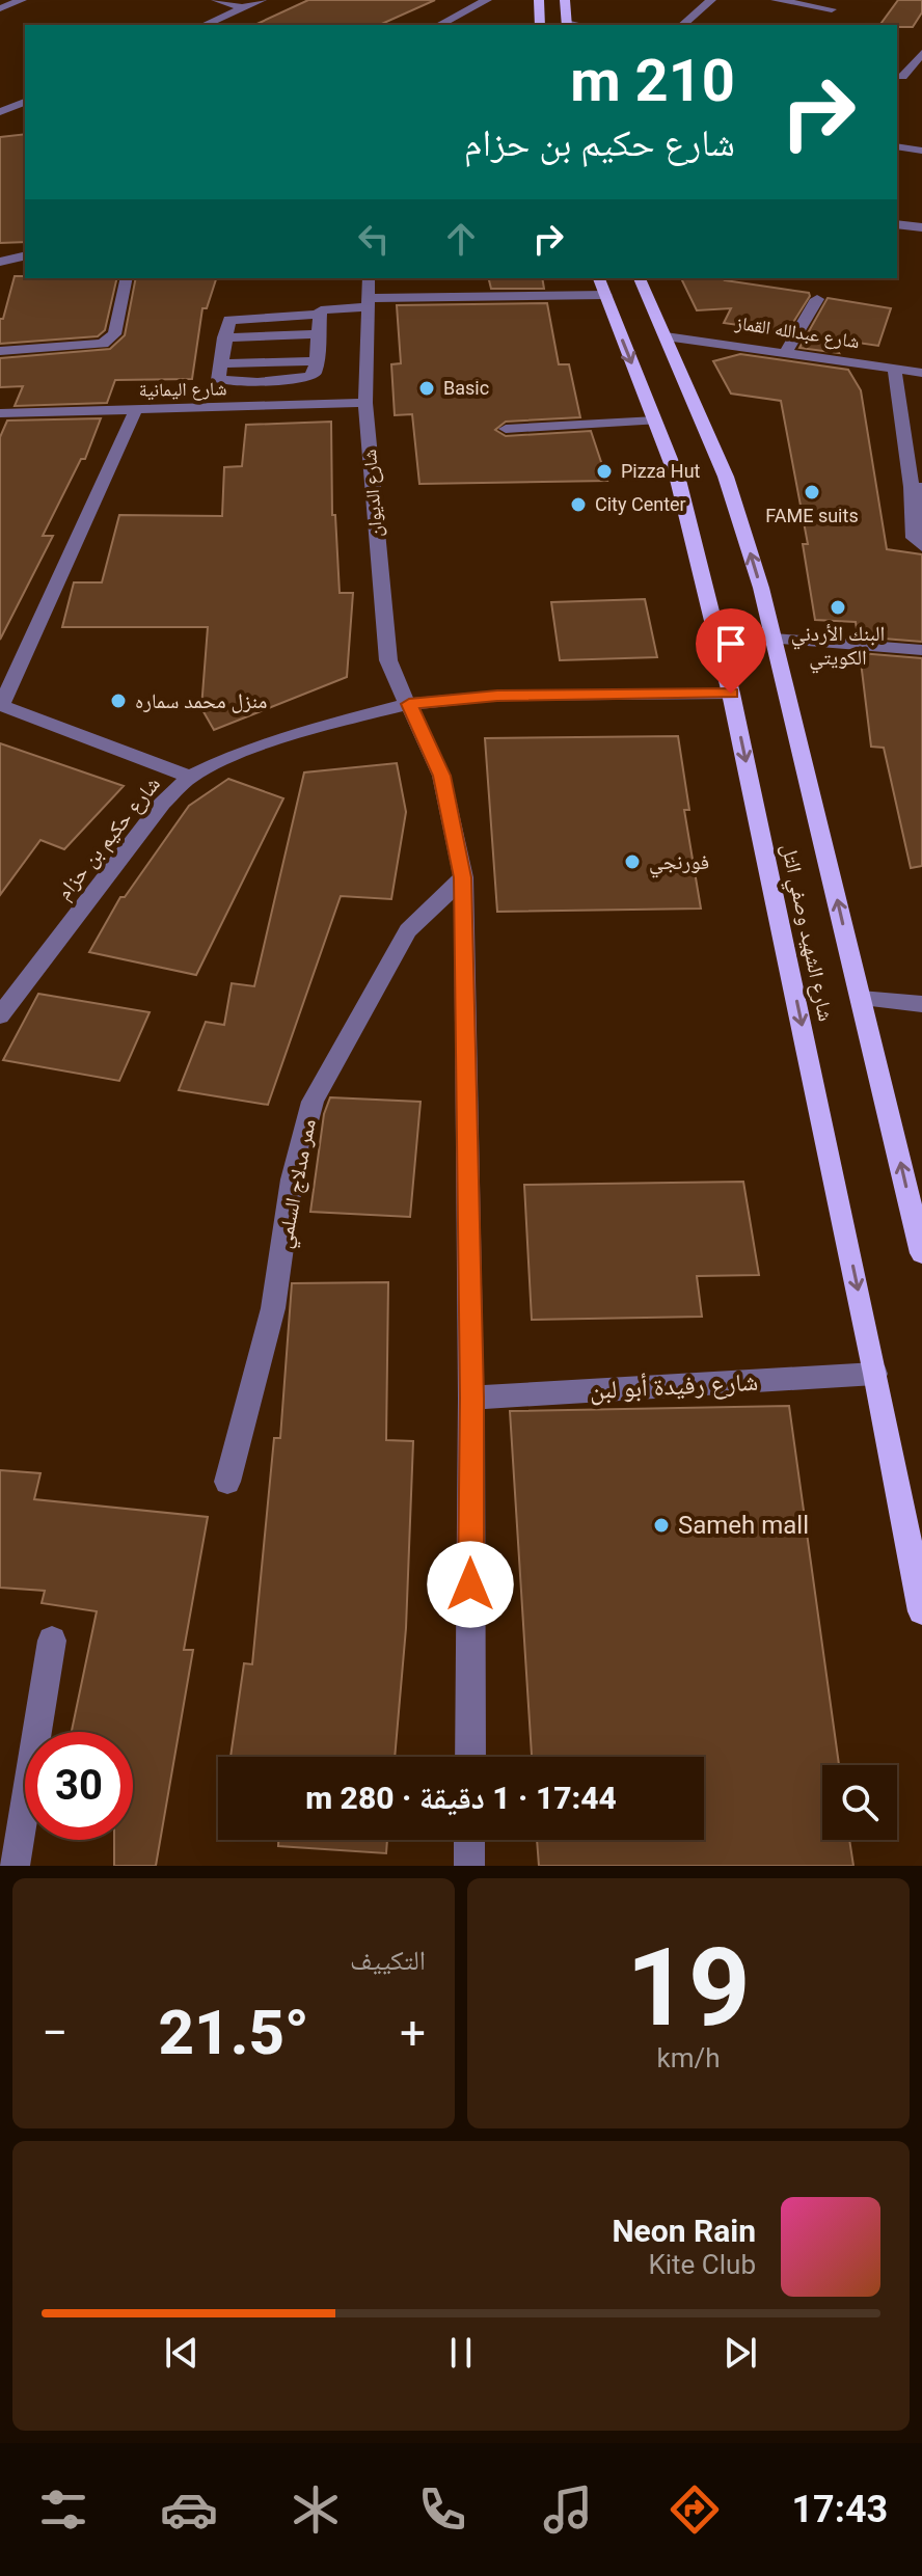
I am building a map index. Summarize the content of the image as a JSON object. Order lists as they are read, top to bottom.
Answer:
{
  "streets": {
    "main road": ["شارع الشهيد وصفي التل"],
    "street": [
      "شارع عبدالله القماز",
      "شارع اليمانية",
      "شارع الديوان",
      "شارع حكيم بن حزام",
      "ممر مدلاج السلمي",
      "شارع رفيدة أبو لبن"
    ]
  },
  "crossings": [
    ["شارع عبدالله القماز", "شارع الشهيد وصفي التل"],
    ["شارع اليمانية", "شارع الديوان"],
    ["شارع الديوان", "شارع حكيم بن حزام"],
    ["شارع الديوان", "ممر مدلاج السلمي"],
    ["شارع الديوان", "شارع رفيدة أبو لبن"],
    ["شارع حكيم بن حزام", "شارع الشهيد وصفي التل"],
    ["شارع الشهيد وصفي التل", "شارع رفيدة أبو لبن"]
  ],
  "places": [
    "Basic",
    "Pizza Hut",
    "FAME suits",
    "City Center",
    "البنك الأردني الكويتي",
    "منزل محمد سماره",
    "فورنجي",
    "Sameh mall"
  ],
  "page": {
    "turn": ["210 m", "شارع حكيم بن حزام"],
    "limit": "30",
    "trip": "17:44 · 1 دقيقة · 280 m",
    "tile": [
      ["19", "km/h"],
      "التكييف"
    ],
    "heat": ["−", "21.5°", "+"],
    "song": ["Neon Rain", "Kite Club"],
    "tabs": "17:43"
  }
}
